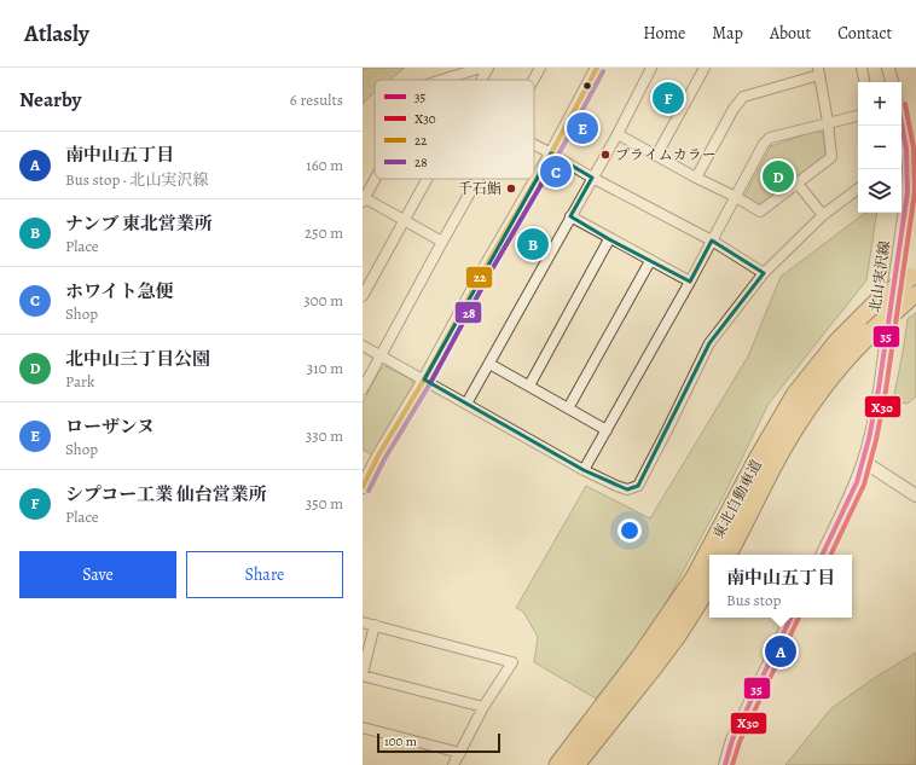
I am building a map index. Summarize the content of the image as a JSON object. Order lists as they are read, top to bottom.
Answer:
{
  "streets": {
    "highway": ["東北自動車道"],
    "street": ["北山実沢線"]
  },
  "places": ["プライムカラー", "千石鮨"],
  "lines": [
    "transit line 22",
    "transit line 28",
    "transit line X30",
    "transit line 35"
  ],
  "legend": [
    "35",
    "X30",
    "22",
    "28"
  ],
  "scale_bar": "100 m",
  "page": {
    "header": "Atlasly",
    "nav": [
      "Home",
      "Map",
      "About",
      "Contact"
    ],
    "heading": ["Nearby", "6 results"],
    "pins": [
      "F",
      "E",
      "C",
      "D",
      "B",
      "A"
    ],
    "map_buttons": ["+", "−"],
    "list": [
      {
        "mark": "A",
        "name": "南中山五丁目",
        "note": "Bus stop · 北山実沢線",
        "value": "160 m"
      },
      {
        "mark": "B",
        "name": "ナンブ 東北営業所",
        "note": "Place",
        "value": "250 m"
      },
      {
        "mark": "C",
        "name": "ホワイト急便",
        "note": "Shop",
        "value": "300 m"
      },
      {
        "mark": "D",
        "name": "北中山三丁目公園",
        "note": "Park",
        "value": "310 m"
      },
      {
        "mark": "E",
        "name": "ローザンヌ",
        "note": "Shop",
        "value": "330 m"
      },
      {
        "mark": "F",
        "name": "シプコー工業 仙台営業所",
        "note": "Place",
        "value": "350 m"
      }
    ],
    "buttons": ["Save", "Share"],
    "popup": ["南中山五丁目", "Bus stop"],
    "scale": "100 m"
  }
}
